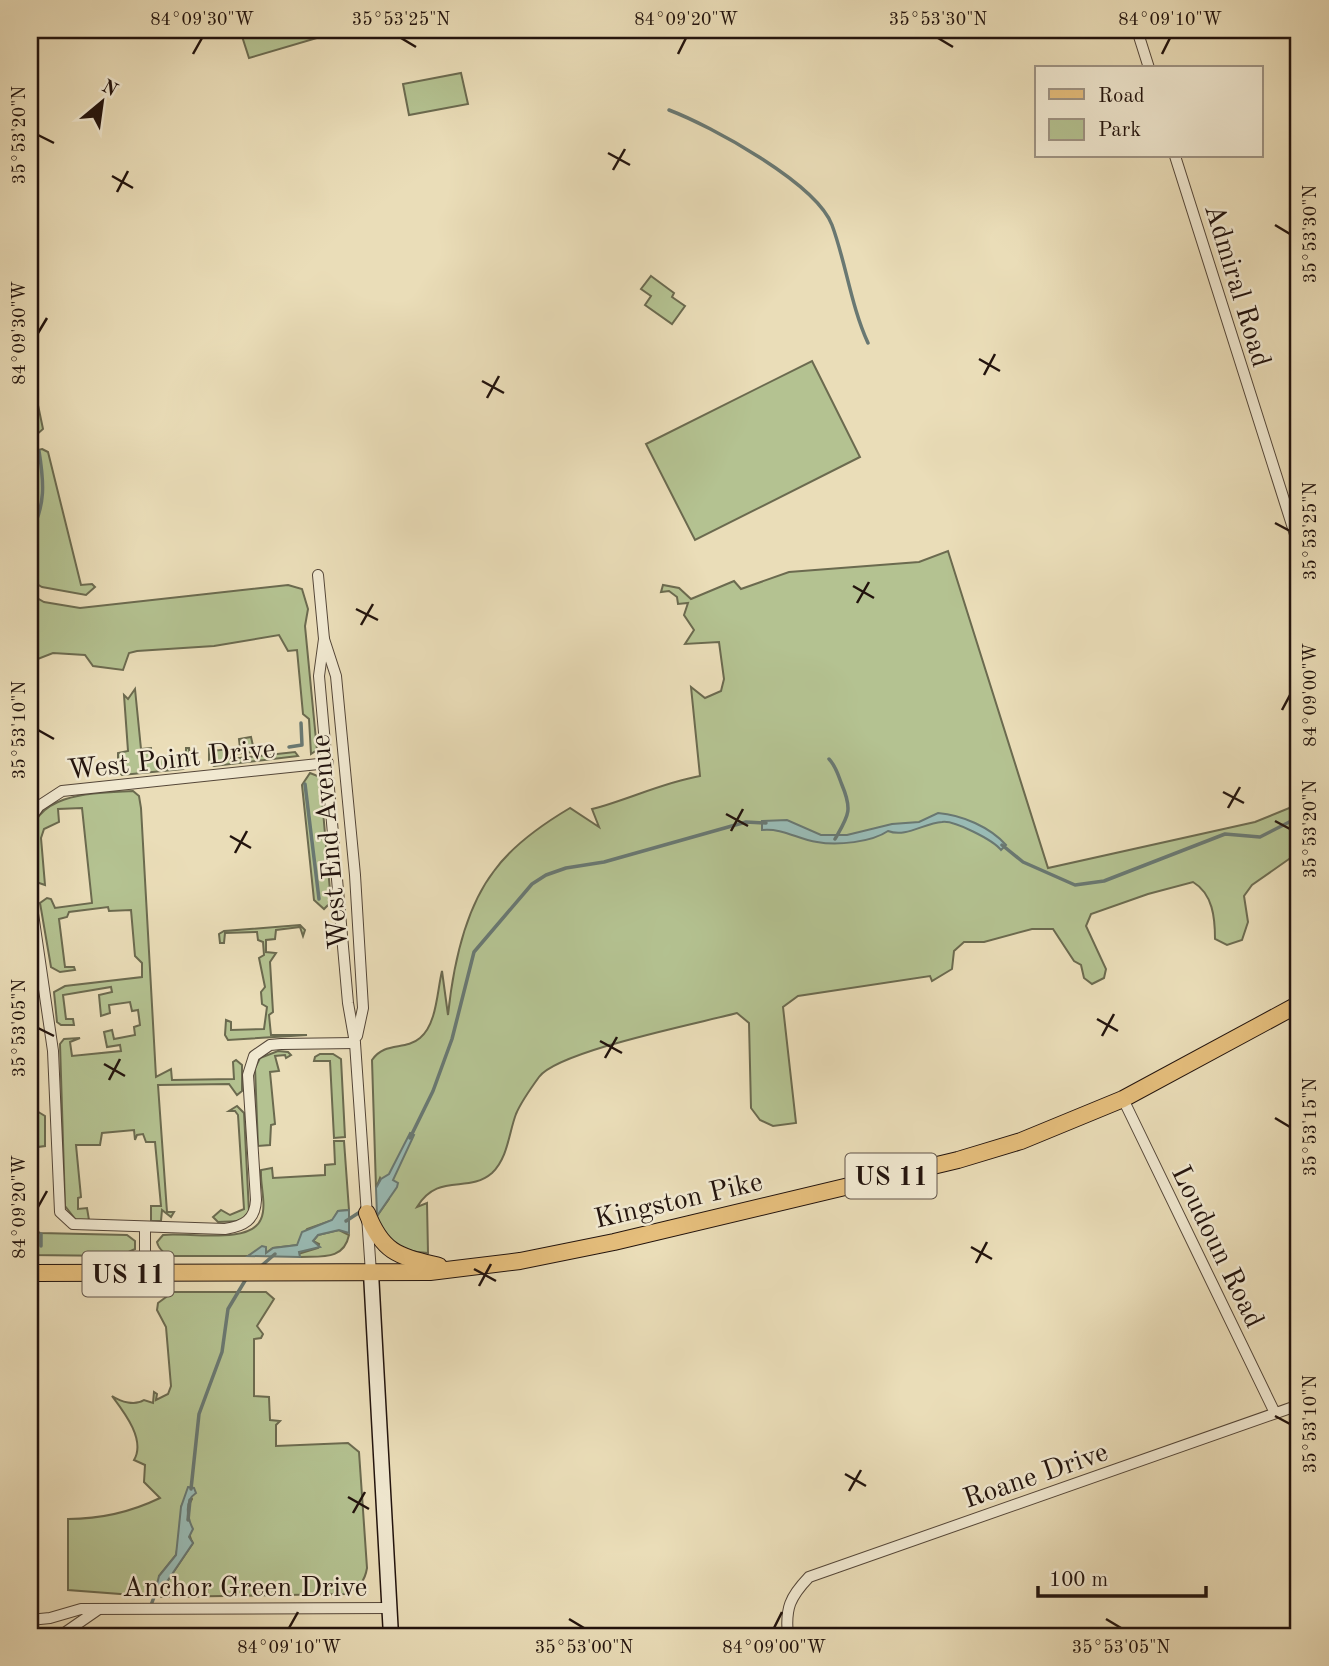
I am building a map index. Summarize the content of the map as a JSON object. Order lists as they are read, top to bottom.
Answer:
{
  "streets": {
    "main road": ["US 11", "Kingston Pike"],
    "street": [
      "Admiral Road",
      "West Point Drive",
      "West End Avenue",
      "Loudoun Road",
      "Roane Drive",
      "Anchor Green Drive"
    ]
  },
  "crossings": [
    ["West Point Drive", "West End Avenue"],
    ["West End Avenue", "Kingston Pike"],
    ["Kingston Pike", "Loudoun Road"],
    ["Loudoun Road", "Roane Drive"]
  ],
  "legend": ["Road", "Park"],
  "scale_bar": "100 m",
  "north": "top right",
  "coordinates": [
    "84°09'30\"W",
    "35°53'25\"N",
    "84°09'20\"W",
    "35°53'30\"N",
    "84°09'10\"W",
    "35°53'20\"N",
    "84°09'00\"W",
    "35°53'10\"N",
    "35°53'05\"N",
    "35°53'15\"N",
    "35°53'00\"N"
  ]
}
